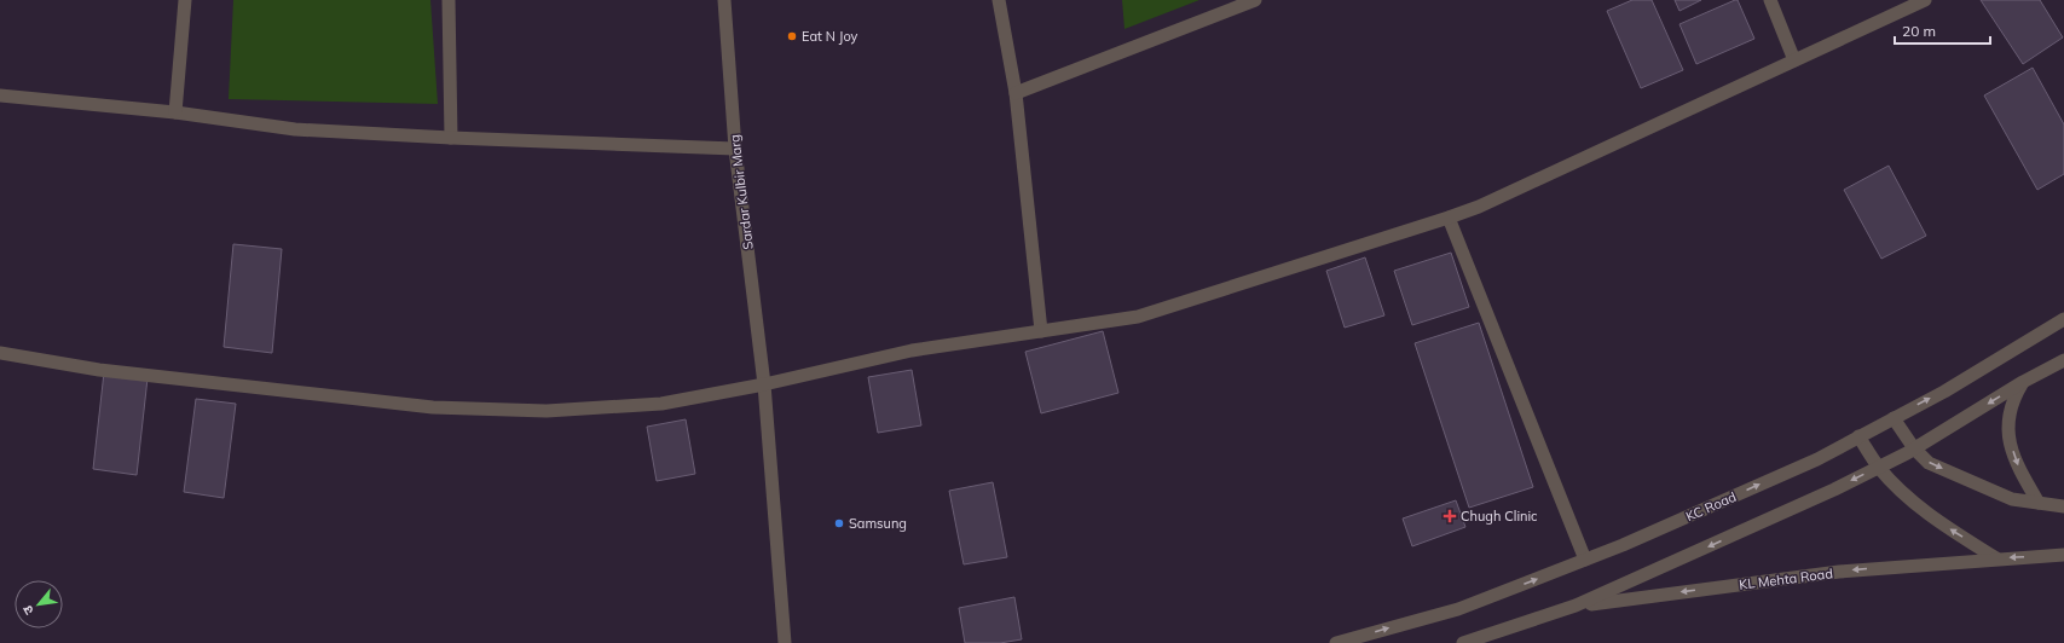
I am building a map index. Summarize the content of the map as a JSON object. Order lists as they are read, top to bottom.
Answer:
{
  "streets": {
    "street": ["Sardar Kulbir Marg", "KC Road", "KL Mehta Road"]
  },
  "places": {
    "other": ["Eat N Joy", "Samsung"],
    "health": ["Chugh Clinic"]
  },
  "scale_bar": "20 m",
  "north": "bottom left"
}
